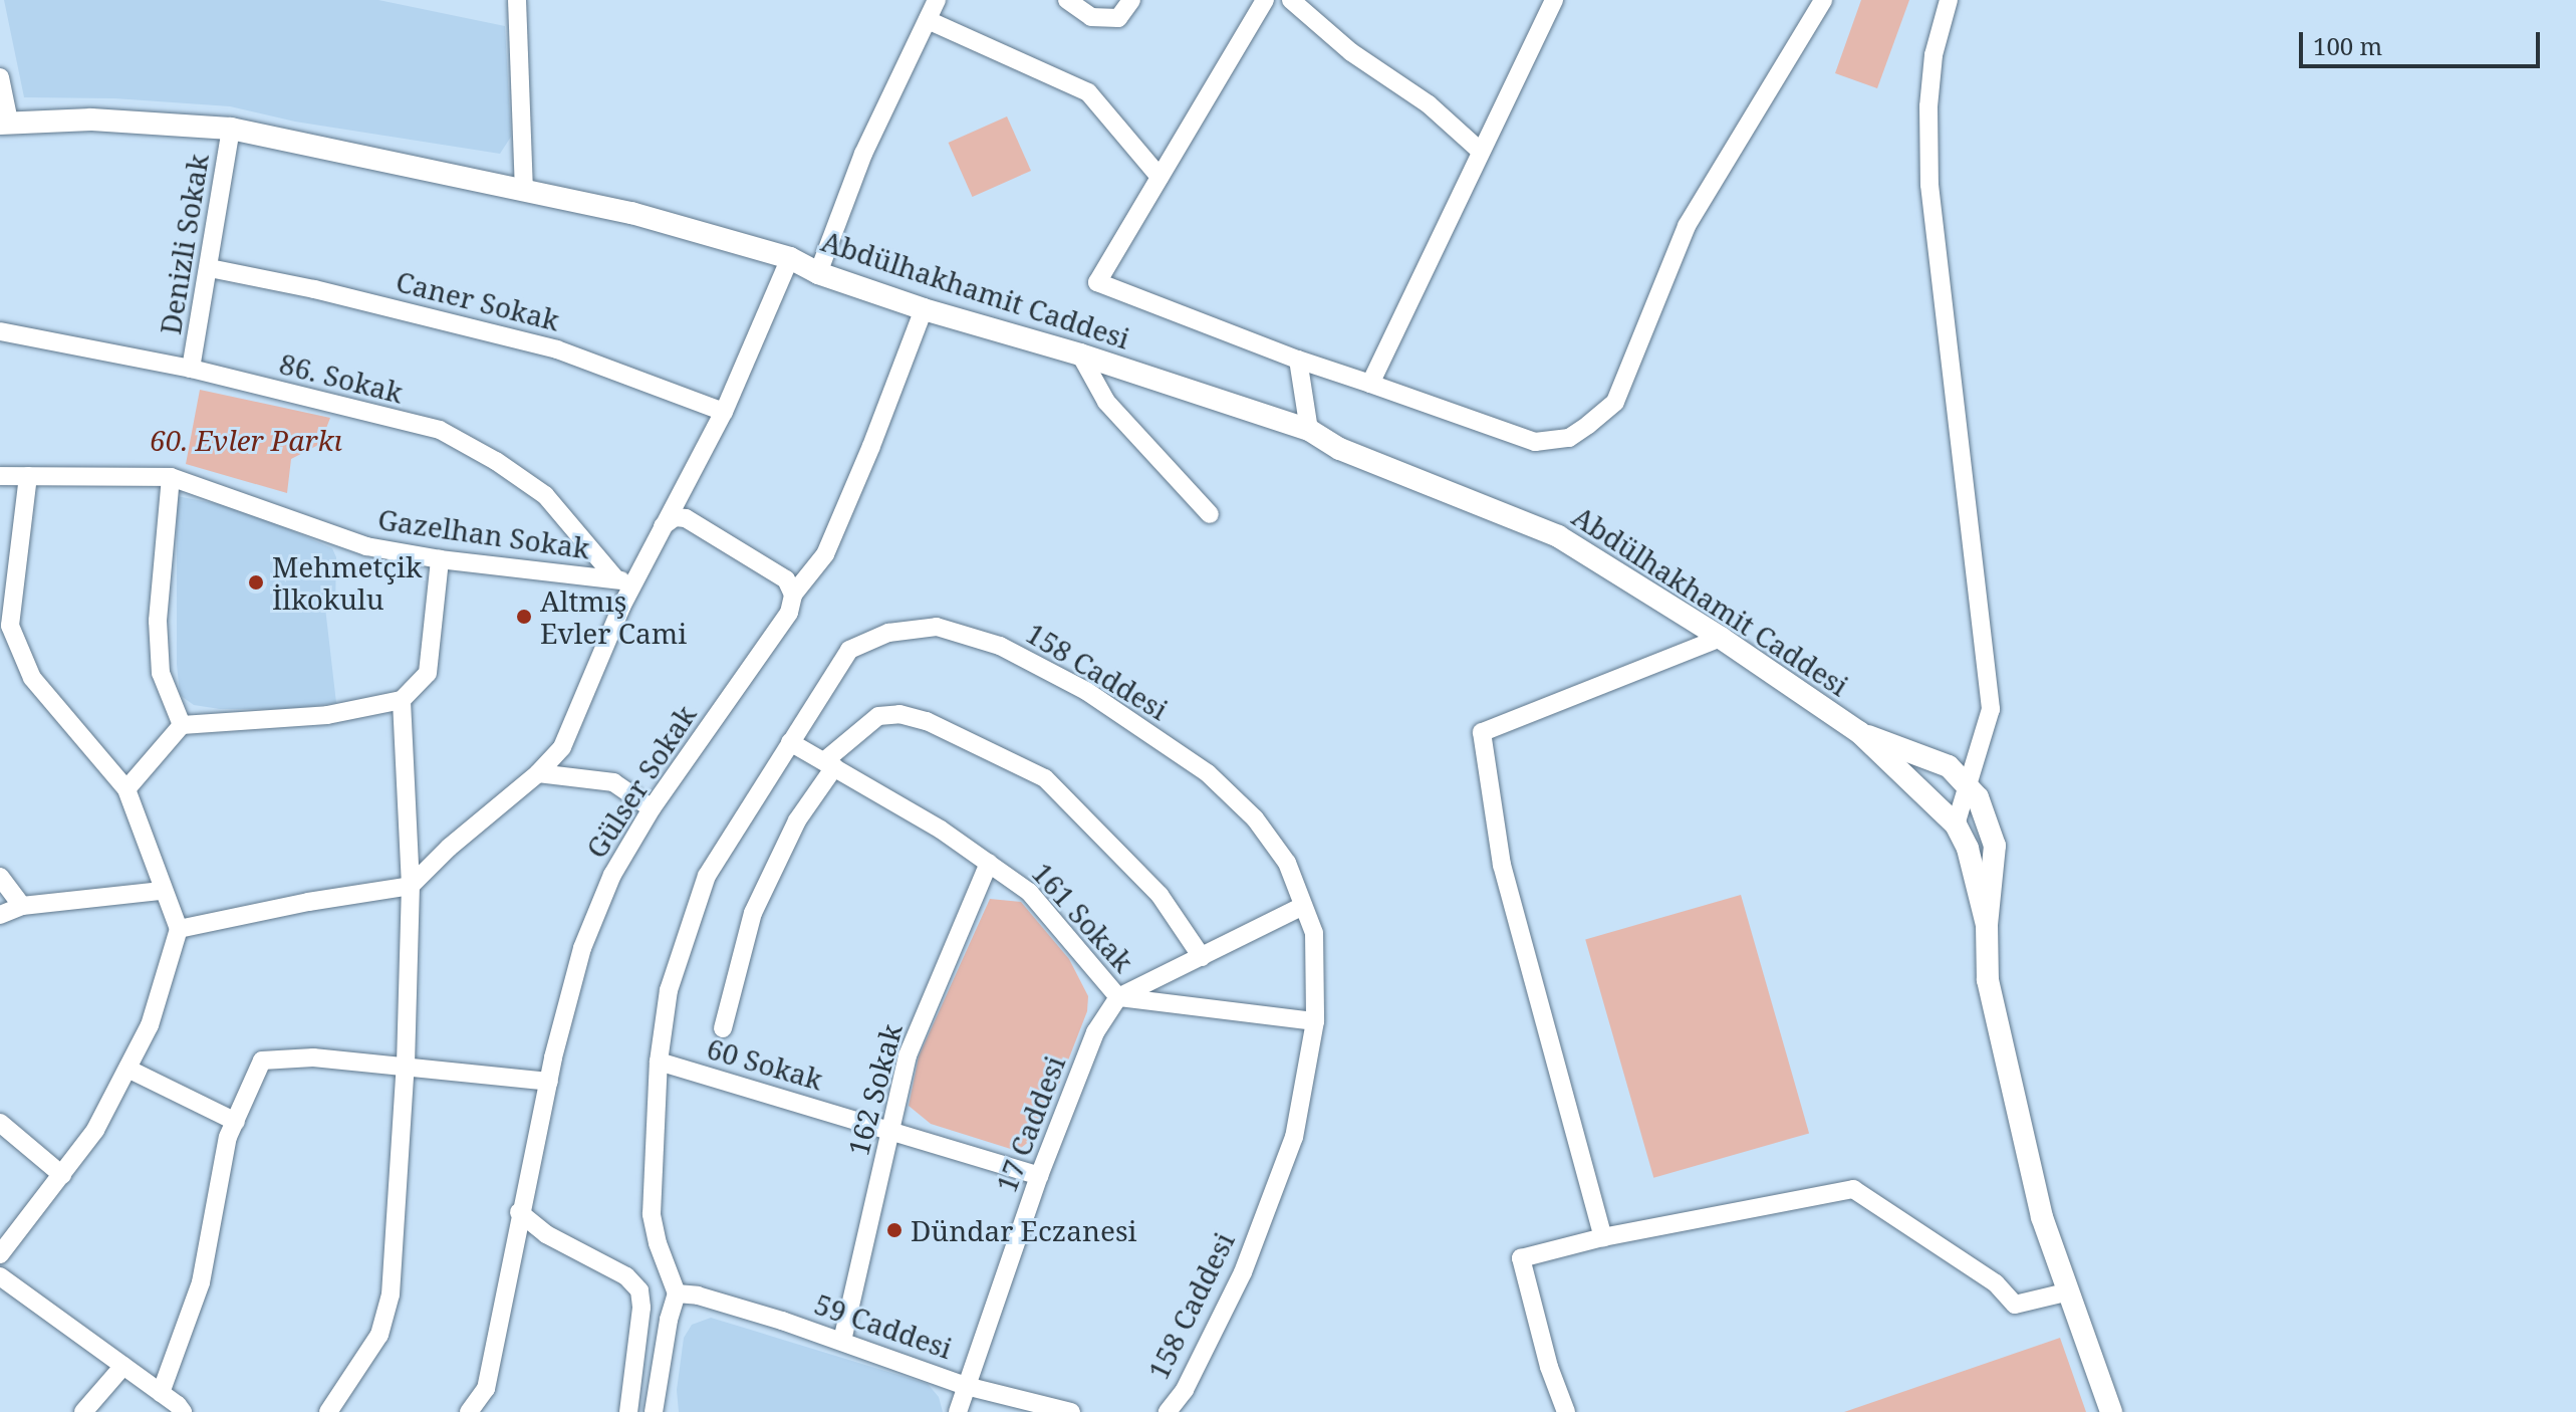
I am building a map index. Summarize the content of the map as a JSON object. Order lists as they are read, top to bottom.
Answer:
{
  "streets": {
    "main road": ["Abdülhakhamit Caddesi"],
    "street": [
      "Denizli Sokak",
      "Caner Sokak",
      "86. Sokak",
      "Gazelhan Sokak",
      "158 Caddesi",
      "Gülser Sokak",
      "161 Sokak",
      "60 Sokak",
      "162 Sokak",
      "17 Caddesi",
      "59 Caddesi"
    ]
  },
  "crossings": [
    ["Denizli Sokak", "Abdülhakhamit Caddesi"],
    ["Denizli Sokak", "Caner Sokak"],
    ["Denizli Sokak", "86. Sokak"],
    ["Abdülhakhamit Caddesi", "Gülser Sokak"],
    ["86. Sokak", "Gazelhan Sokak"],
    ["158 Caddesi", "161 Sokak"],
    ["158 Caddesi", "60 Sokak"],
    ["158 Caddesi", "59 Caddesi"],
    ["161 Sokak", "162 Sokak"],
    ["161 Sokak", "17 Caddesi"],
    ["60 Sokak", "162 Sokak"],
    ["60 Sokak", "17 Caddesi"],
    ["162 Sokak", "59 Caddesi"],
    ["17 Caddesi", "59 Caddesi"]
  ],
  "parks": ["60. Evler Parkı"],
  "places": ["Mehmetçik İlkokulu", "Altmış Evler Cami", "Dündar Eczanesi"],
  "scale_bar": "100 m"
}
